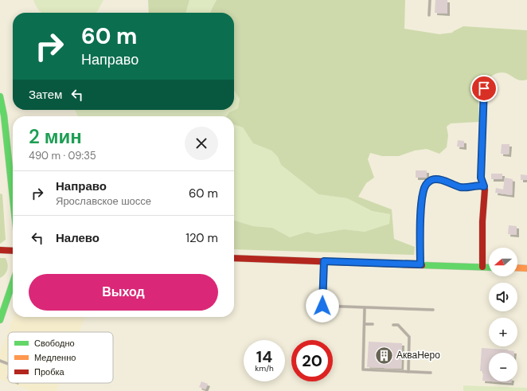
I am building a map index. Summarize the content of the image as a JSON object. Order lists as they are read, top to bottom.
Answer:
{
  "places": {
    "building": ["АкваНеро"]
  },
  "legend": ["Свободно", "Медленно", "Пробка"],
  "north": "left",
  "page": {
    "turn": ["60 m", "Направо"],
    "then": "Затем",
    "heading": ["2 мин", "490 m · 09:35"],
    "list": [
      {
        "name": "Направо",
        "note": "Ярославское шоссе",
        "value": "60 m"
      },
      {
        "name": "Налево",
        "value": "120 m"
      }
    ],
    "map_buttons": ["+", "−"],
    "buttons": "Выход",
    "speed": "14 km/h",
    "limit": "20"
  }
}
